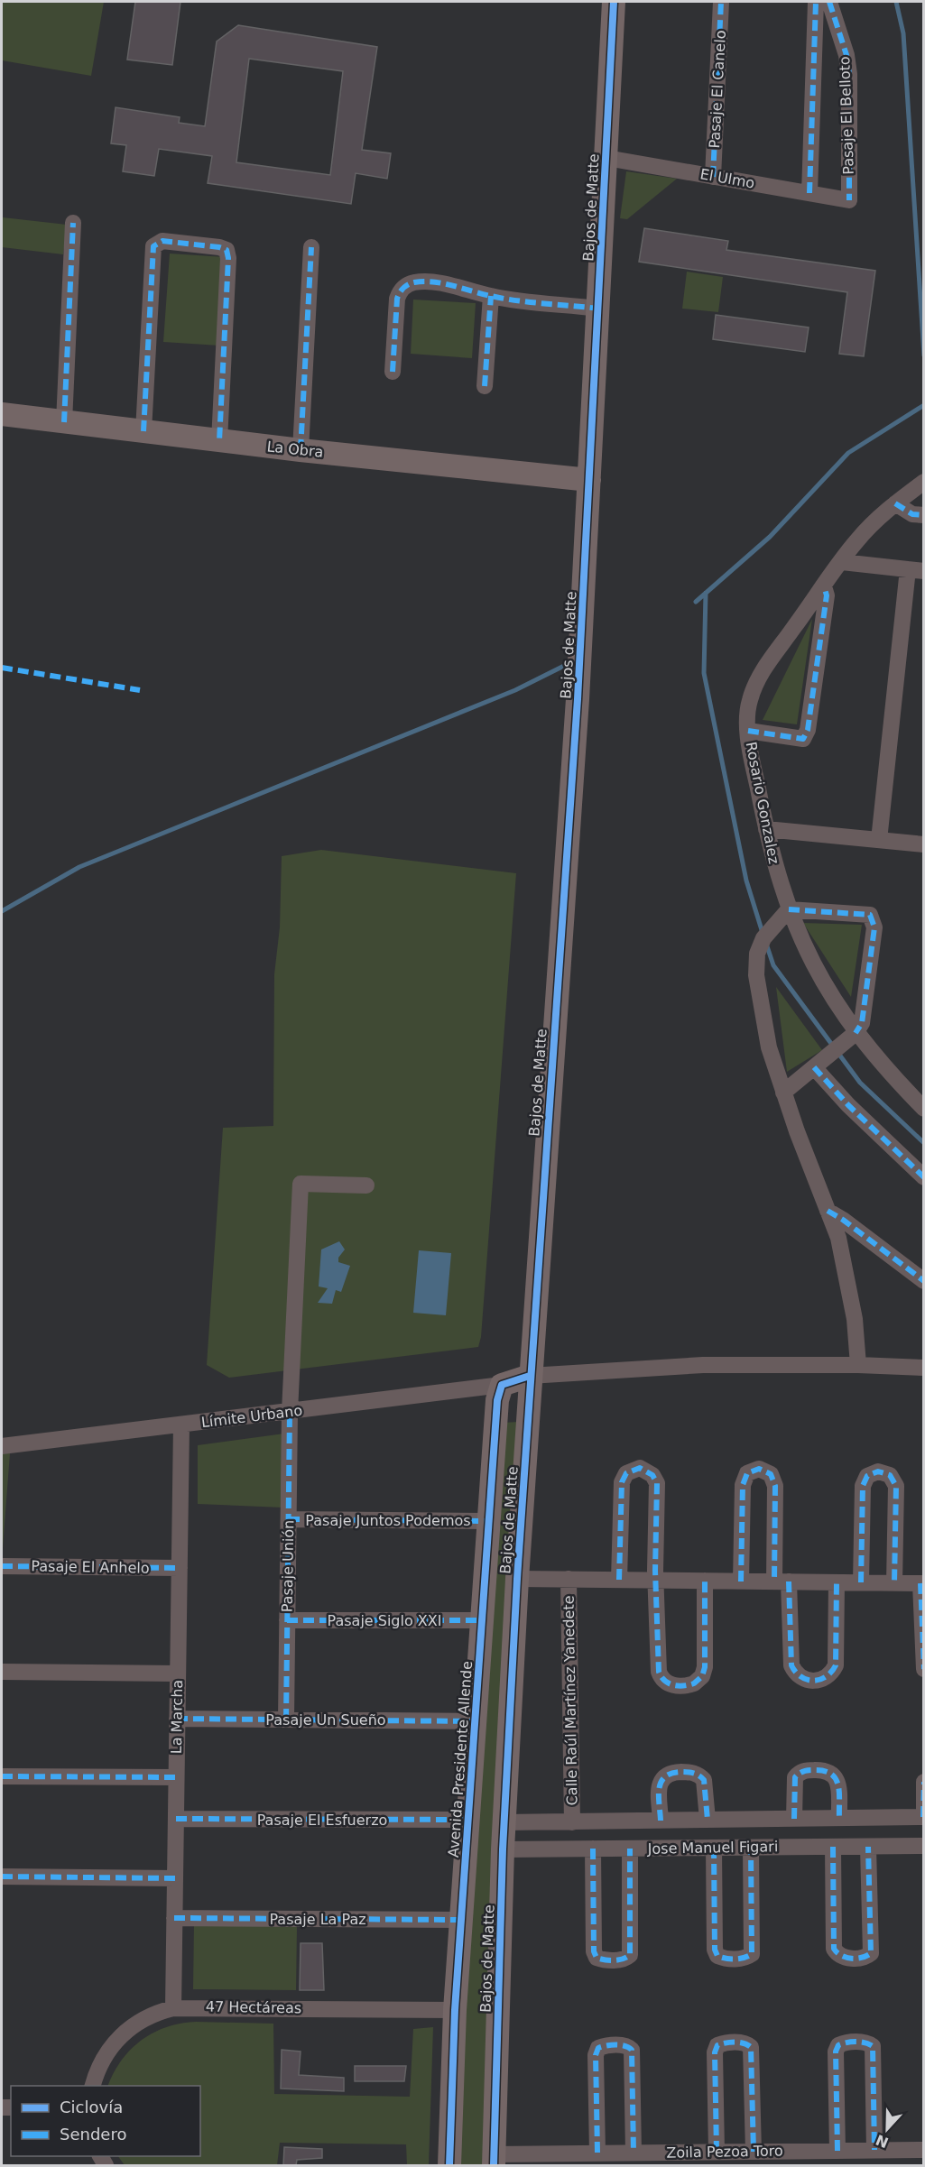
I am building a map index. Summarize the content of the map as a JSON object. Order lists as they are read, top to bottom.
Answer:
{
  "streets": {
    "main road": ["Bajos de Matte", "La Obra", "Avenida Presidente Allende"],
    "street": [
      "Pasaje El Canelo",
      "Pasaje El Belloto",
      "El Ulmo",
      "Rosario Gonzalez",
      "Límite Urbano",
      "Pasaje Juntos Podemos",
      "Pasaje Unión",
      "Pasaje El Anhelo",
      "Pasaje Siglo XXI",
      "Calle Raúl Martínez Yanedete",
      "La Marcha",
      "Pasaje Un Sueño",
      "Pasaje El Esfuerzo",
      "Jose Manuel Figari",
      "Pasaje La Paz",
      "47 Hectáreas",
      "Zoila Pezoa Toro"
    ]
  },
  "crossings": [
    ["Pasaje El Canelo", "El Ulmo"],
    ["Pasaje El Belloto", "El Ulmo"],
    ["El Ulmo", "Bajos de Matte"],
    ["Bajos de Matte", "La Obra"],
    ["Bajos de Matte", "Jose Manuel Figari"],
    ["Bajos de Matte", "Zoila Pezoa Toro"],
    ["Límite Urbano", "Pasaje Unión"],
    ["Límite Urbano", "La Marcha"],
    ["Límite Urbano", "Avenida Presidente Allende"],
    ["Pasaje Juntos Podemos", "Pasaje Unión"],
    ["Pasaje Juntos Podemos", "Avenida Presidente Allende"],
    ["Pasaje Unión", "Pasaje Siglo XXI"],
    ["Pasaje Unión", "Pasaje Un Sueño"],
    ["Pasaje El Anhelo", "La Marcha"],
    ["Pasaje Siglo XXI", "Avenida Presidente Allende"],
    ["Calle Raúl Martínez Yanedete", "Jose Manuel Figari"],
    ["La Marcha", "Pasaje Un Sueño"],
    ["La Marcha", "Pasaje El Esfuerzo"],
    ["La Marcha", "Pasaje La Paz"],
    ["La Marcha", "47 Hectáreas"],
    ["Pasaje Un Sueño", "Avenida Presidente Allende"],
    ["Avenida Presidente Allende", "Pasaje El Esfuerzo"],
    ["Avenida Presidente Allende", "Pasaje La Paz"],
    ["Avenida Presidente Allende", "47 Hectáreas"]
  ],
  "legend": ["Ciclovía", "Sendero"],
  "north": "bottom"
}
